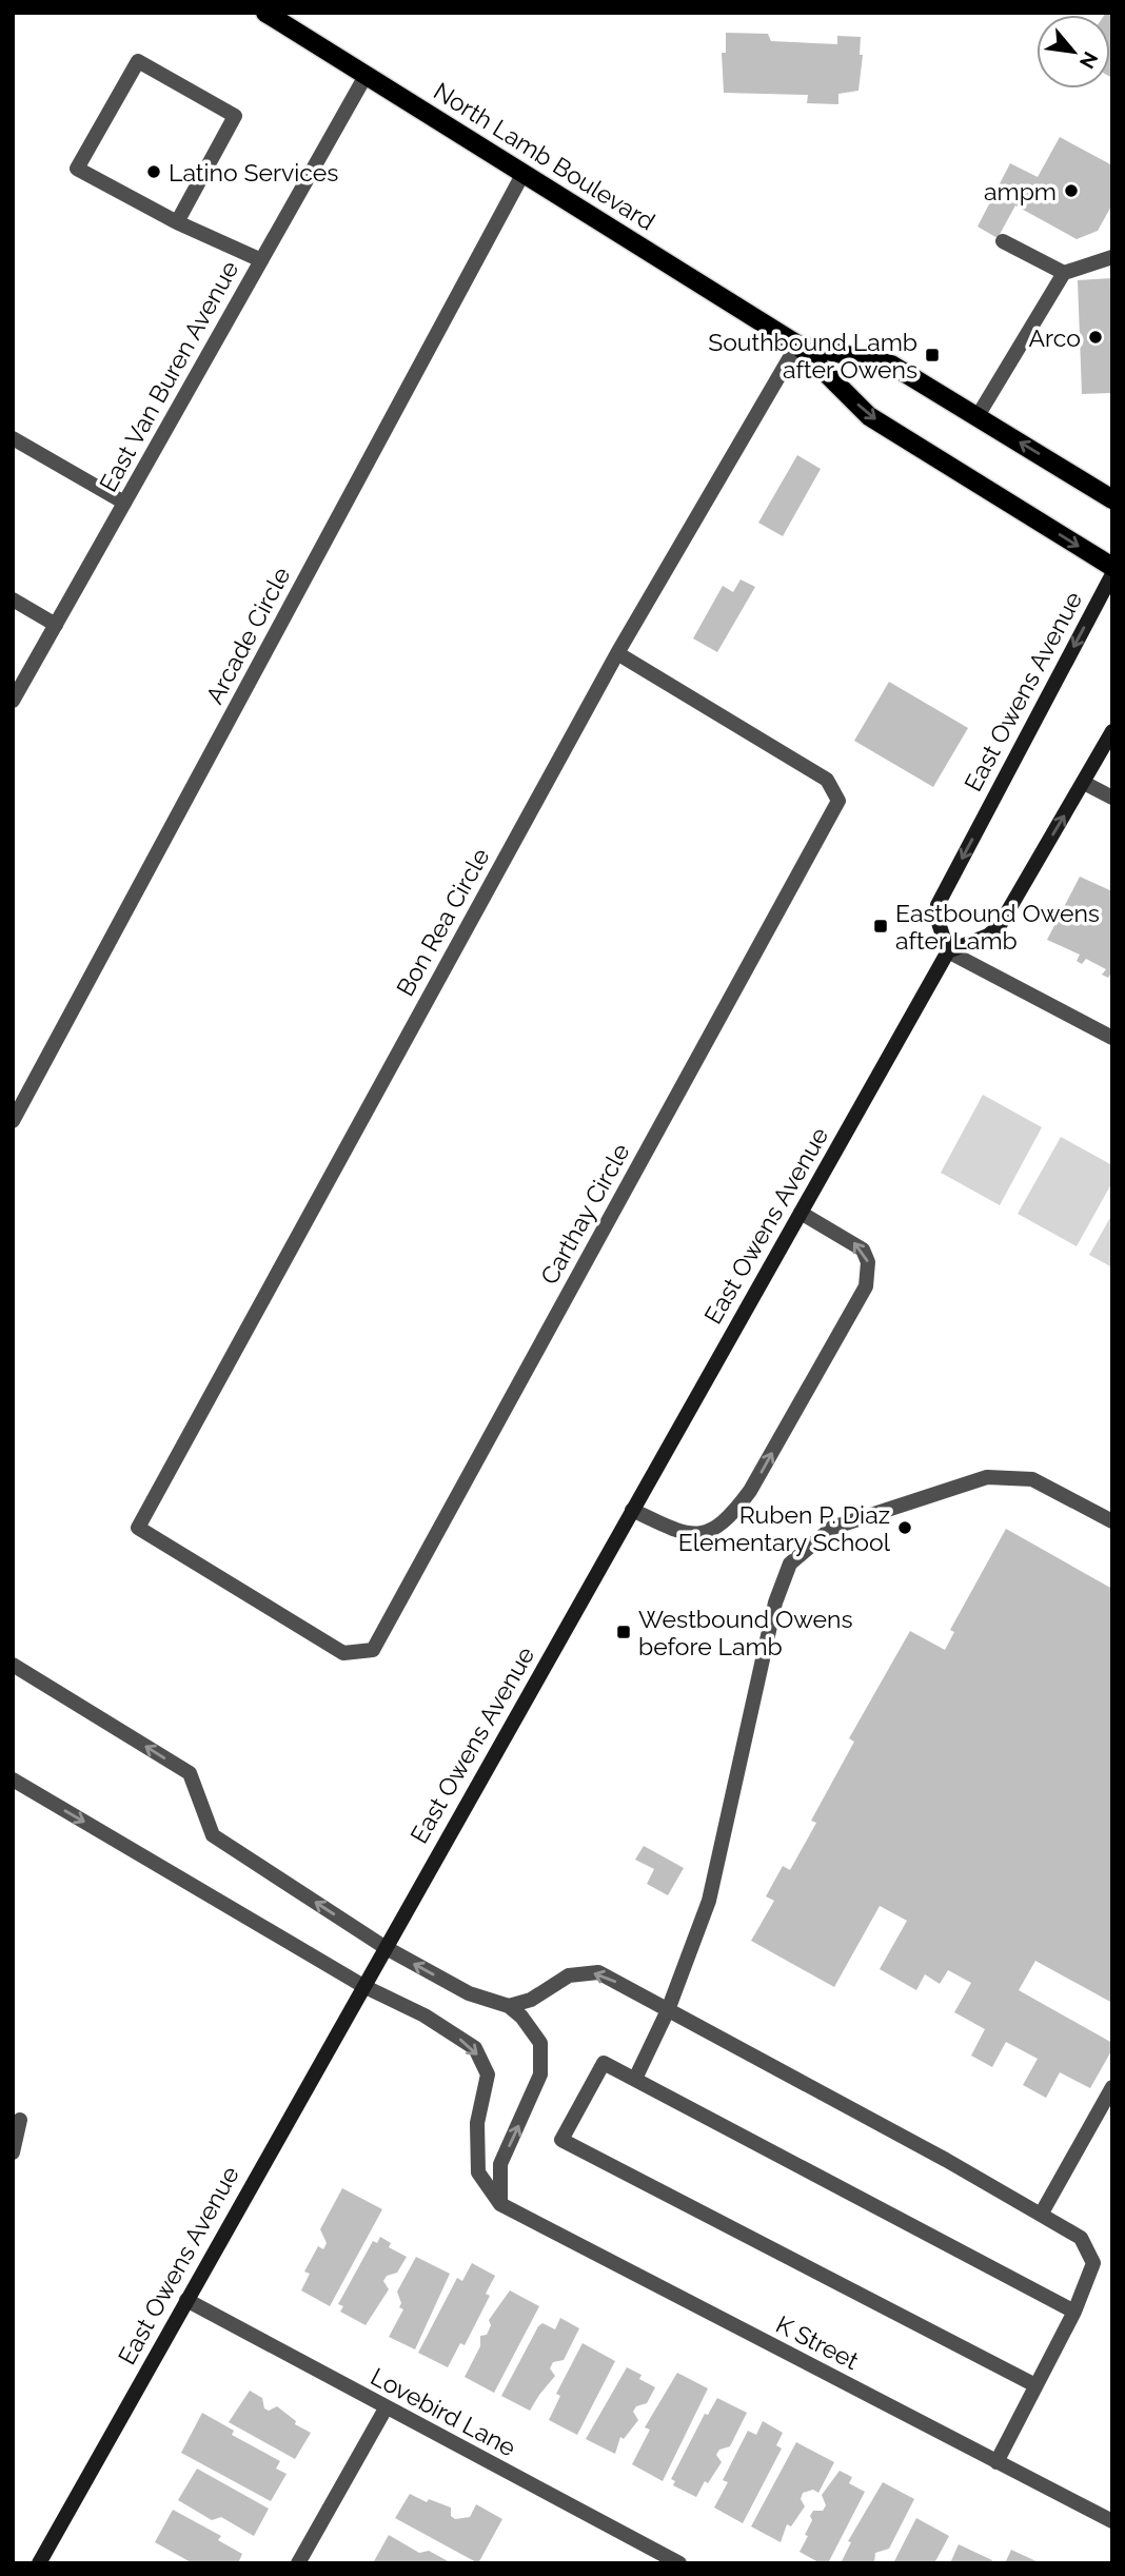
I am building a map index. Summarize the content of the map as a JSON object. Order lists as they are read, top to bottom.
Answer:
{
  "streets": {
    "main road": ["North Lamb Boulevard", "East Owens Avenue"],
    "street": [
      "East Van Buren Avenue",
      "Arcade Circle",
      "Bon Rea Circle",
      "Carthay Circle",
      "K Street",
      "Lovebird Lane"
    ]
  },
  "crossings": [
    ["North Lamb Boulevard", "East Van Buren Avenue"],
    ["North Lamb Boulevard", "Arcade Circle"],
    ["North Lamb Boulevard", "Bon Rea Circle"],
    ["East Owens Avenue", "K Street"],
    ["East Owens Avenue", "Lovebird Lane"],
    ["Bon Rea Circle", "Carthay Circle"]
  ],
  "places": {
    "other": [
      "Latino Services",
      "ampm",
      "Arco",
      "Ruben P. Diaz Elementary School"
    ],
    "transit": ["Southbound Lamb after Owens", "Eastbound Owens after Lamb", "Westbound Owens before Lamb"]
  },
  "north": "bottom right"
}
